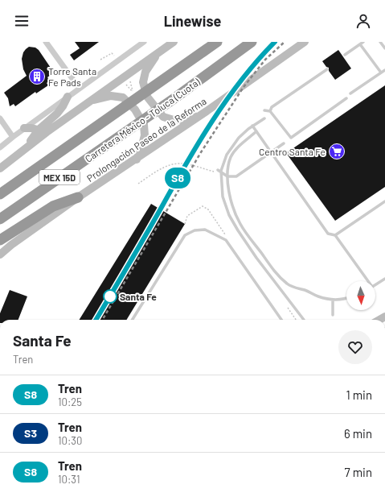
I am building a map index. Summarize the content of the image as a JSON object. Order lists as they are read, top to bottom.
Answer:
{
  "streets": {
    "highway": ["Carretera México - Toluca (Cuota)", "MEX 15D"],
    "main road": ["Prolongación Paseo de la Reforma"]
  },
  "places": {
    "building": ["Torre Santa Fe Pads"],
    "supermarket": ["Centro Santa Fe"],
    "other": ["Santa Fe"]
  },
  "north": "bottom",
  "page": {
    "header": "Linewise",
    "on_map": "S8",
    "heading": ["Santa Fe", "Tren"],
    "list": [
      {
        "mark": "S8",
        "name": "Tren",
        "note": "10:25",
        "value": "1 min"
      },
      {
        "mark": "S3",
        "name": "Tren",
        "note": "10:30",
        "value": "6 min"
      },
      {
        "mark": "S8",
        "name": "Tren",
        "note": "10:31",
        "value": "7 min"
      }
    ]
  }
}
